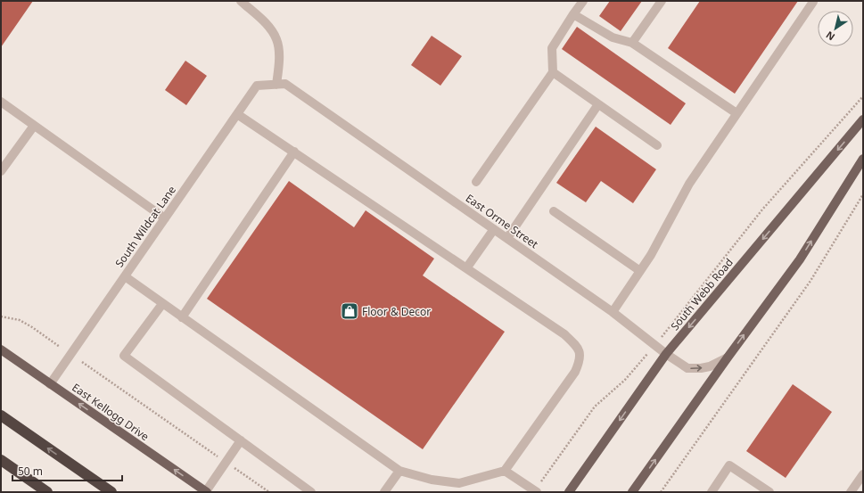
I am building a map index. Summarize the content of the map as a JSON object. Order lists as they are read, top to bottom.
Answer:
{
  "streets": {
    "main road": ["South Webb Road", "East Kellogg Drive"],
    "street": ["East Orme Street", "South Wildcat Lane"]
  },
  "crossings": [
    ["East Orme Street", "South Wildcat Lane"],
    ["East Orme Street", "South Webb Road"],
    ["South Wildcat Lane", "East Kellogg Drive"]
  ],
  "one_way": ["East Kellogg Drive"],
  "places": {
    "shop": ["Floor & Decor"]
  },
  "scale_bar": "50 m",
  "north": "bottom left"
}
